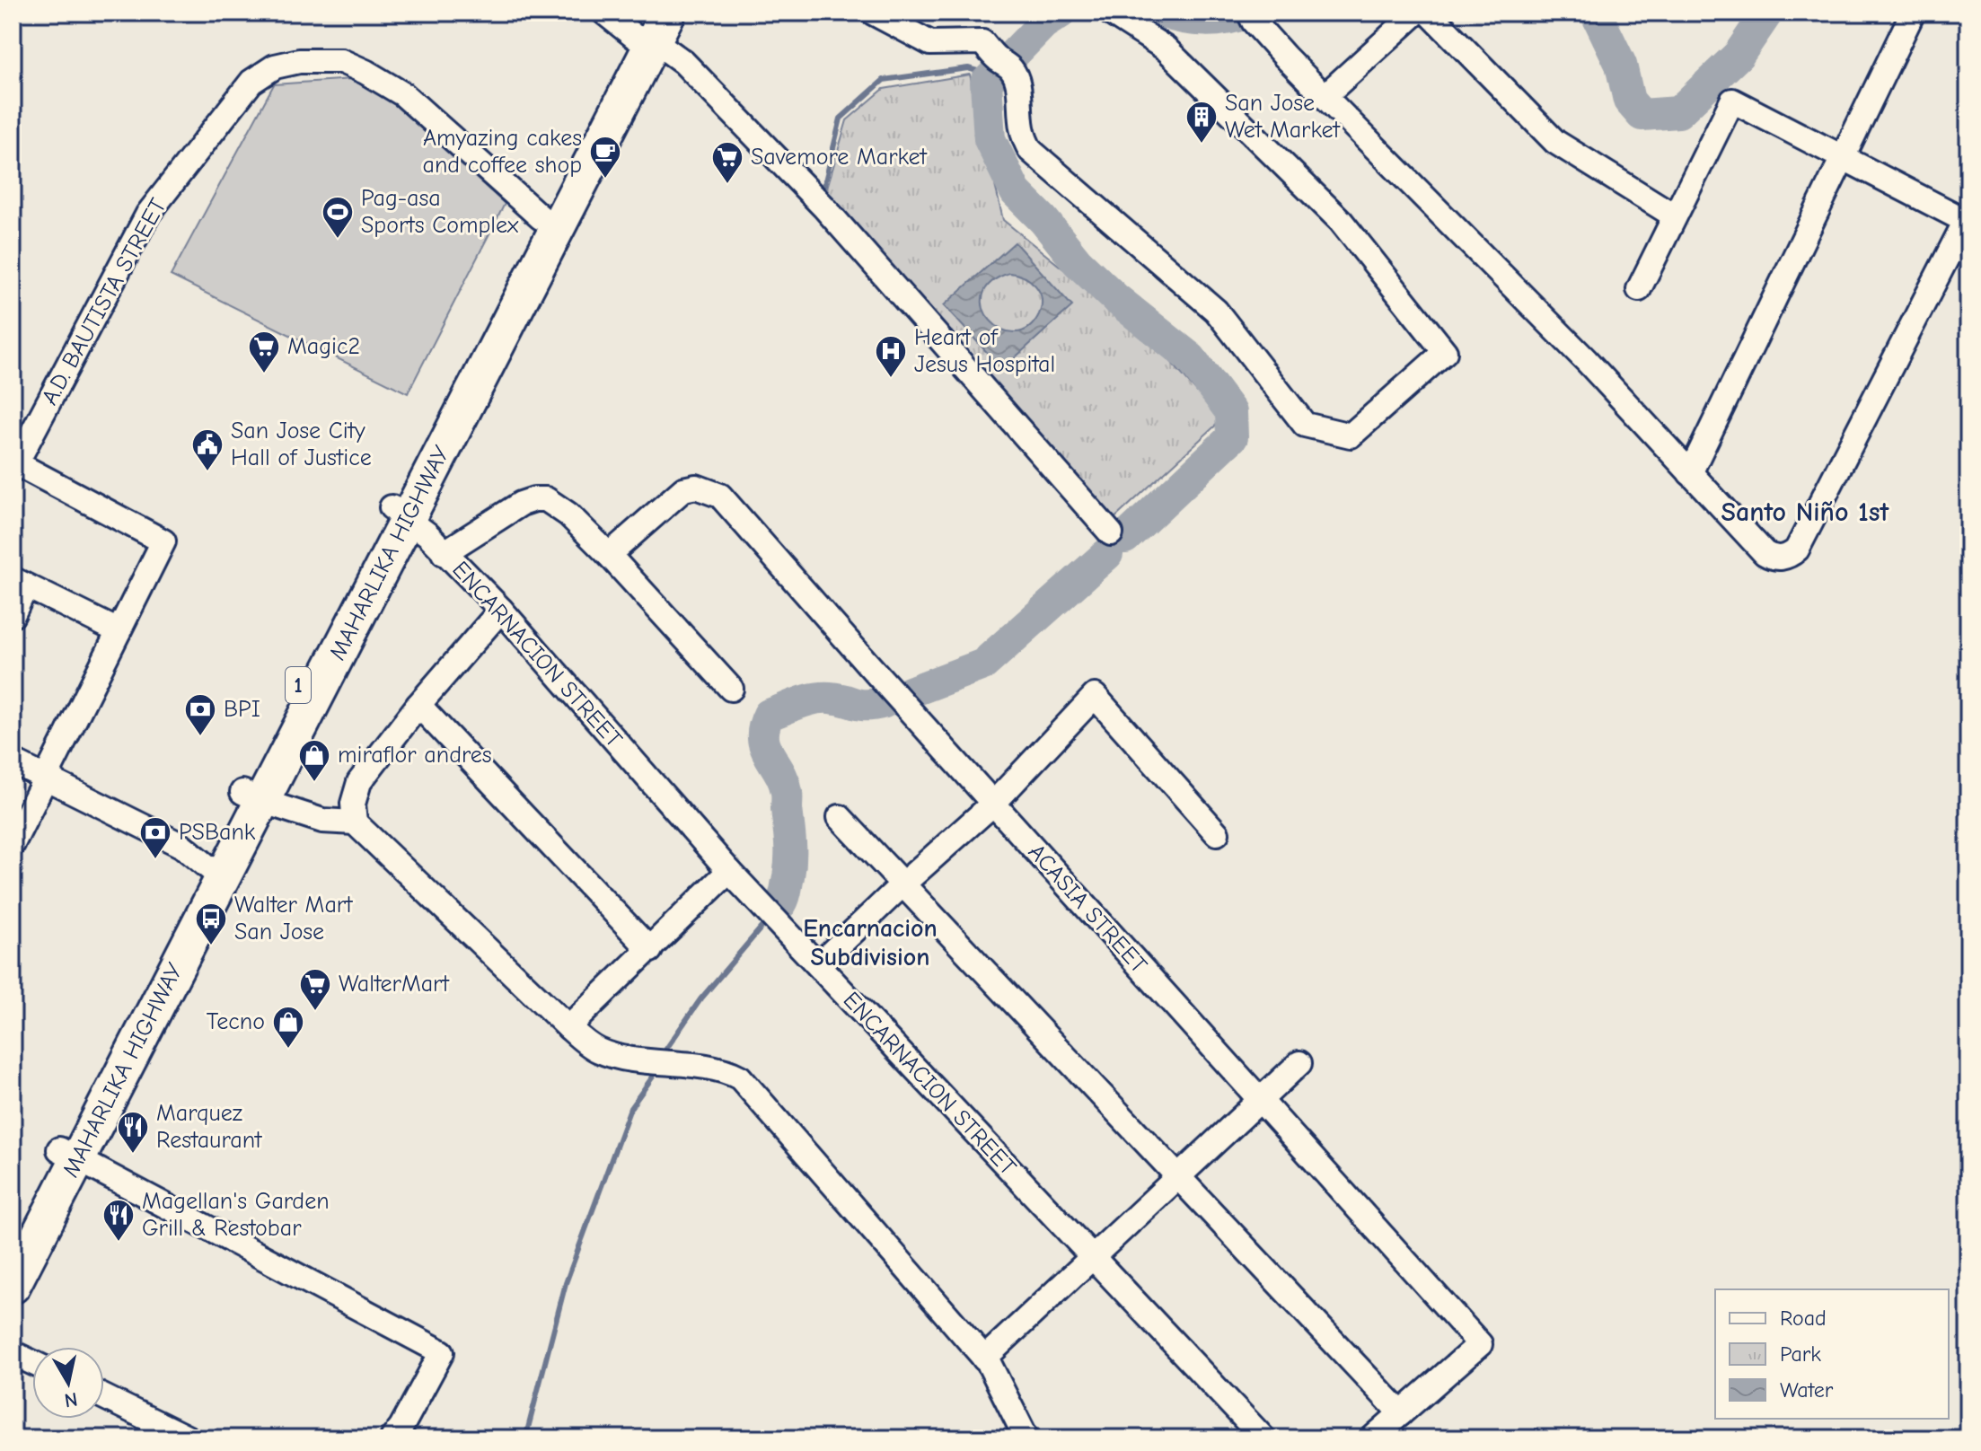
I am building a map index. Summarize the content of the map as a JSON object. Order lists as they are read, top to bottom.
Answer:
{
  "streets": {
    "highway": ["MAHARLIKA HIGHWAY", "1"],
    "street": ["A.D. BAUTISTA STREET", "ENCARNACION STREET", "ACASIA STREET"]
  },
  "crossings": [
    ["A.D. BAUTISTA STREET", "MAHARLIKA HIGHWAY"],
    ["MAHARLIKA HIGHWAY", "ENCARNACION STREET"]
  ],
  "districts": ["Santo Niño 1st", "Encarnacion Subdivision"],
  "places": {
    "building": ["San Jose Wet Market"],
    "cafe": ["Amyazing cakes and coffee shop"],
    "supermarket": ["Savemore Market", "Magic2", "WalterMart"],
    "sports": ["Pag-asa Sports Complex"],
    "hospital": ["Heart of Jesus Hospital"],
    "public building": ["San Jose City Hall of Justice"],
    "bank": ["BPI", "PSBank"],
    "shop": ["miraflor andres", "Tecno"],
    "bus stop": ["Walter Mart San Jose"],
    "restaurant": ["Marquez Restaurant", "Magellan's Garden Grill & Restobar"]
  },
  "legend": ["Road", "Park", "Water"],
  "north": "bottom"
}
